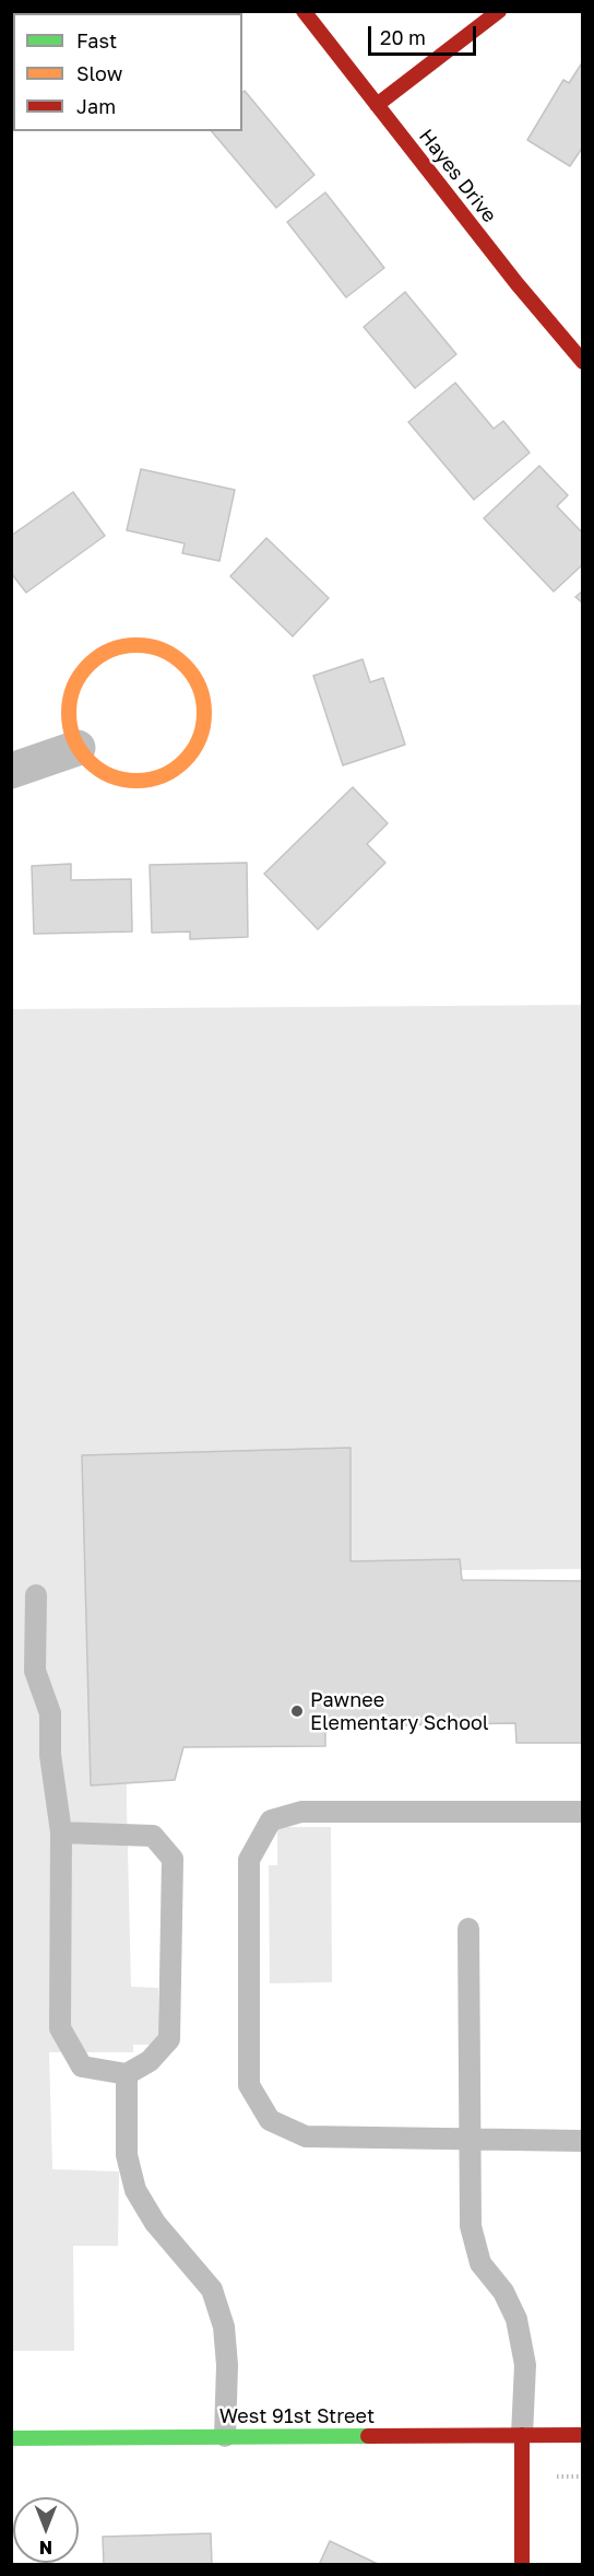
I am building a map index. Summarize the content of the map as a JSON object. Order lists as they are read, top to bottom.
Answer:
{
  "streets": {
    "street": ["Hayes Drive", "West 91st Street"]
  },
  "places": ["Pawnee Elementary School"],
  "legend": ["Fast", "Slow", "Jam"],
  "scale_bar": "20 m",
  "north": "bottom"
}
